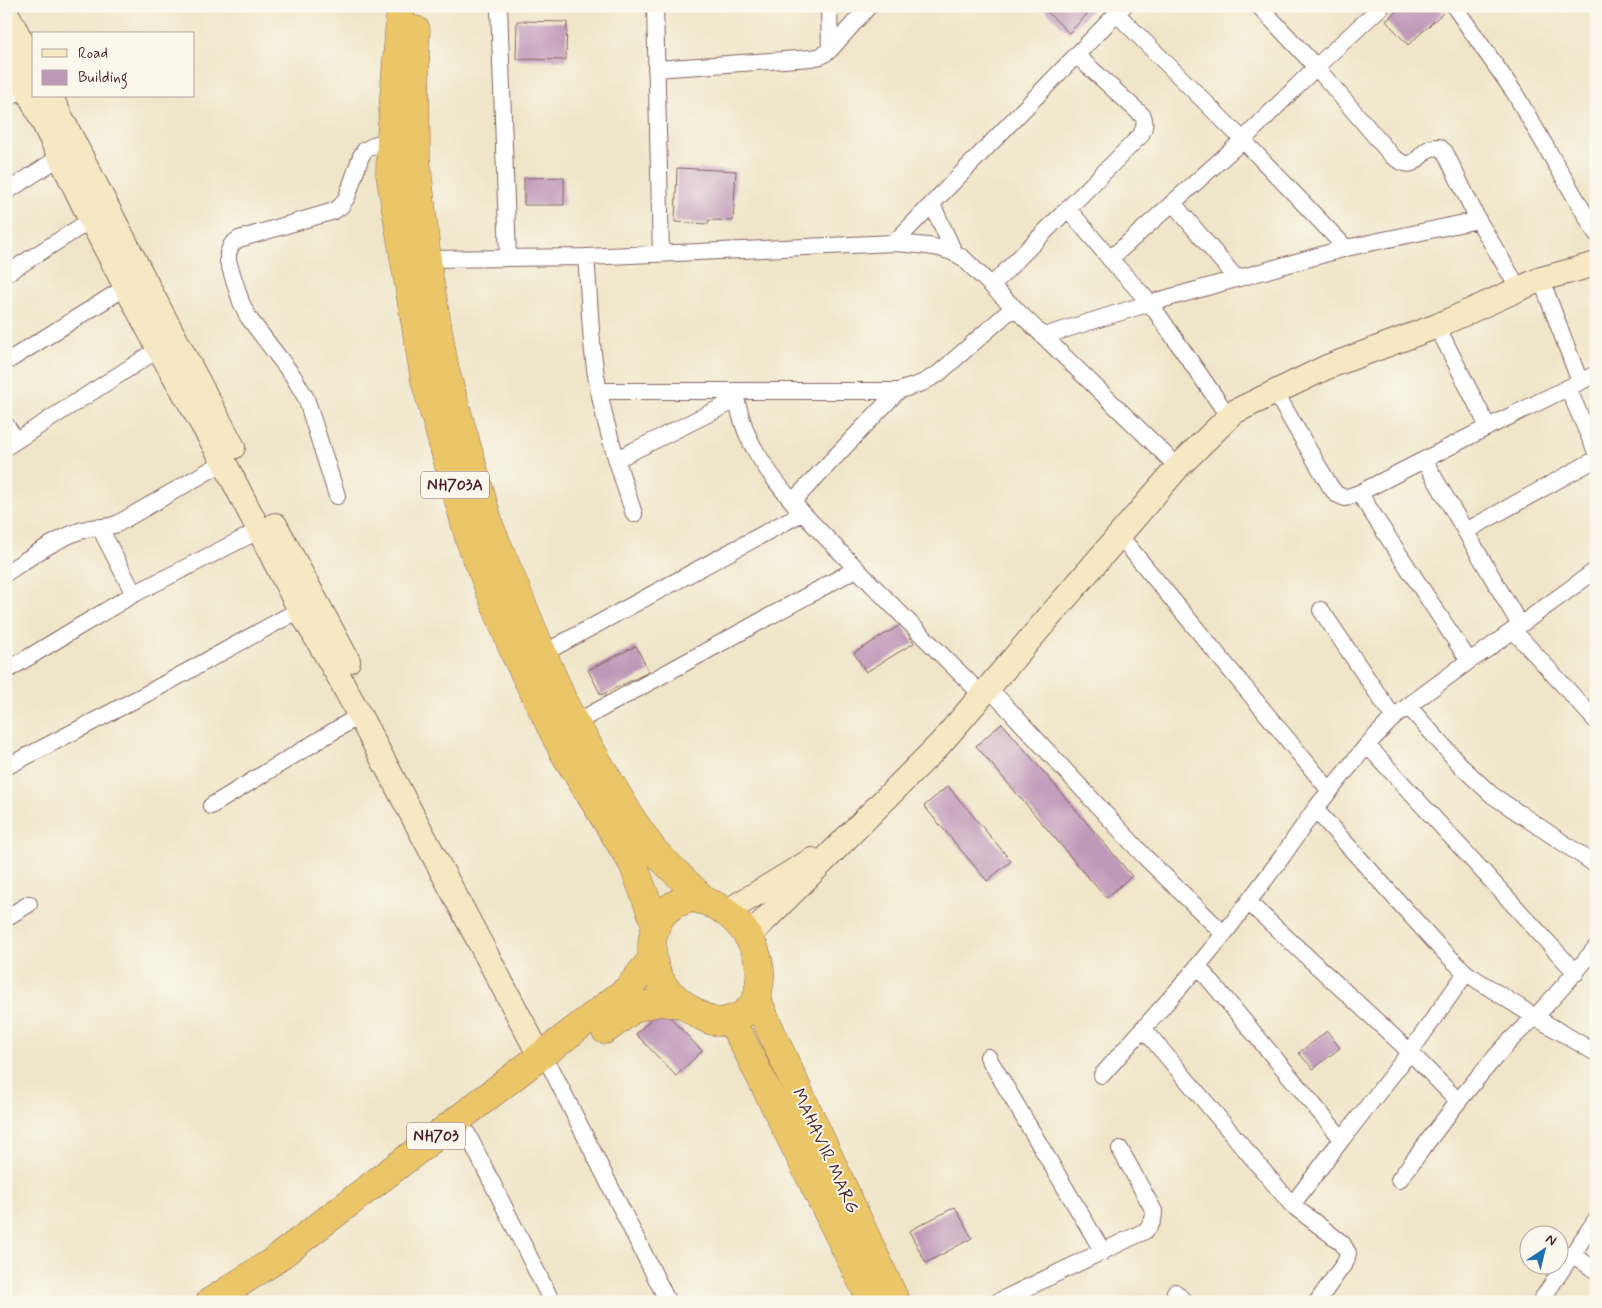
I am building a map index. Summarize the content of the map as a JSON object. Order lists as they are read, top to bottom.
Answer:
{
  "streets": {
    "highway": ["NH703A", "NH703", "MAHAVIR MARG"]
  },
  "crossings": [
    ["NH703A", "NH703"],
    ["NH703A", "MAHAVIR MARG"],
    ["NH703", "MAHAVIR MARG"]
  ],
  "legend": ["Road", "Building"],
  "north": "top right"
}
